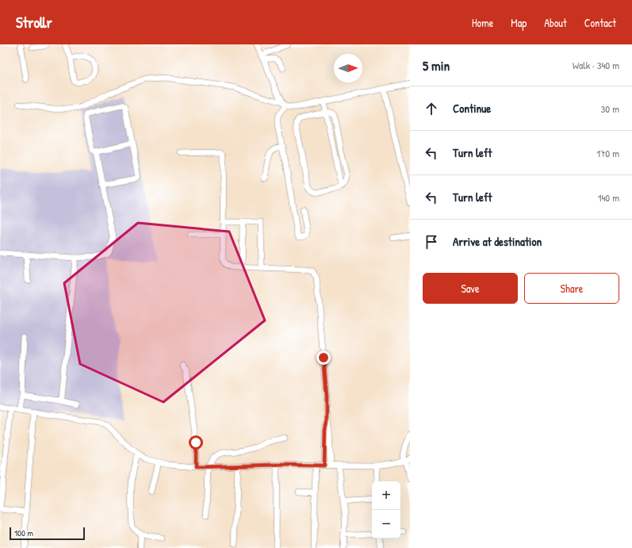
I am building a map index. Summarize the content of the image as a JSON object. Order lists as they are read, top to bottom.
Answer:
{
  "scale_bar": "100 m",
  "north": "right",
  "page": {
    "header": "Strollr",
    "nav": [
      "Home",
      "Map",
      "About",
      "Contact"
    ],
    "heading": ["5 min", "Walk · 340 m"],
    "list": [
      ["Continue", "30 m"],
      ["Turn left", "170 m"],
      ["Turn left", "140 m"],
      "Arrive at destination"
    ],
    "buttons": ["Save", "Share"],
    "map_buttons": ["+", "−"],
    "scale": "100 m"
  }
}
